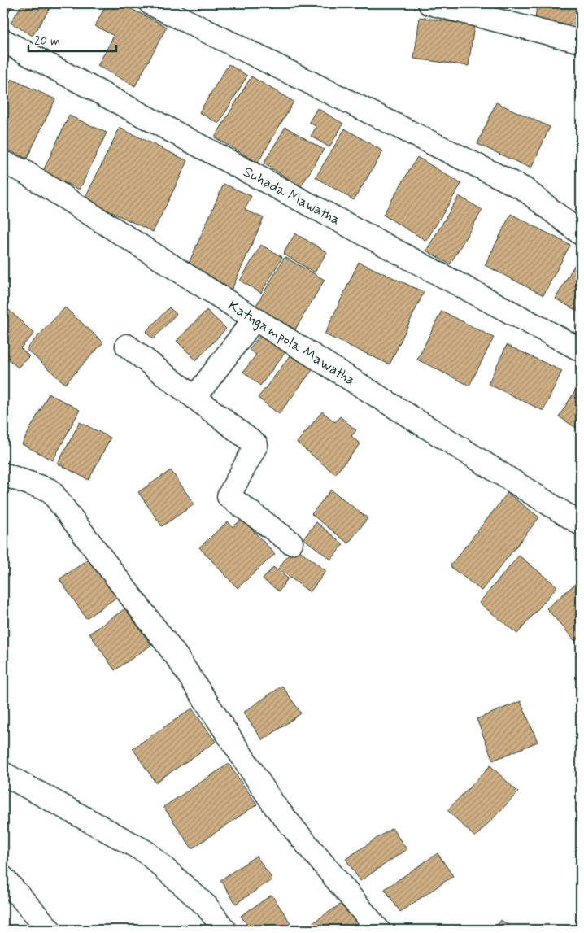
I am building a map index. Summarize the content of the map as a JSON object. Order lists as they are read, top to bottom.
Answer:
{
  "streets": {
    "main road": ["Suhada Mawatha", "Katugampola Mawatha"]
  },
  "scale_bar": "20 m"
}
